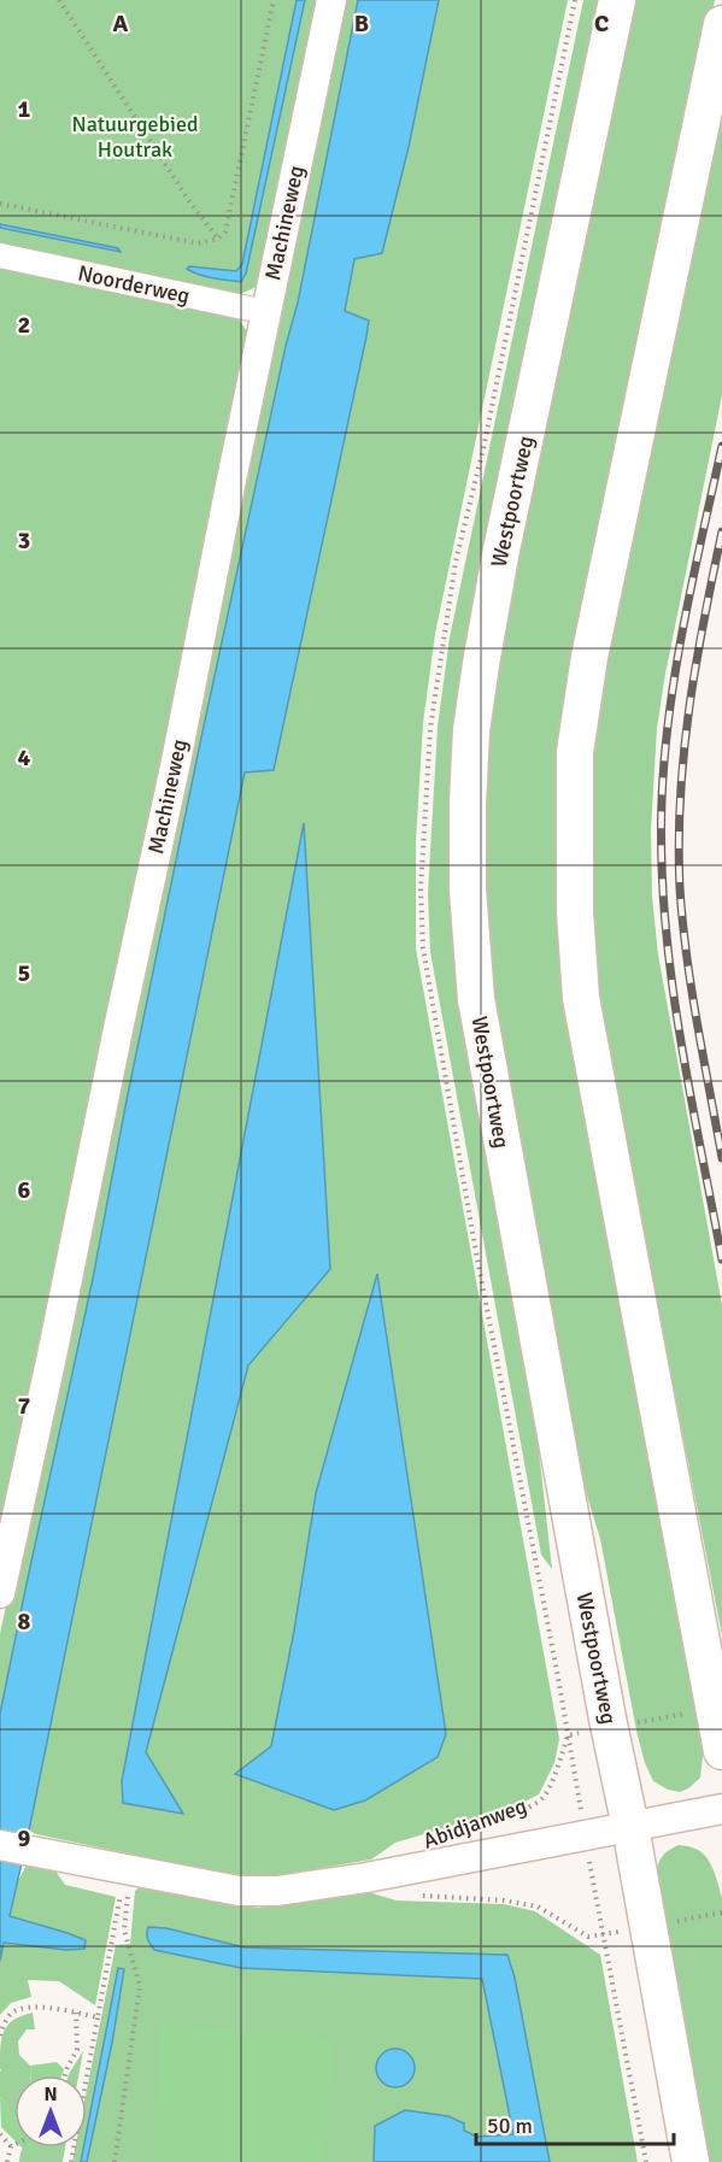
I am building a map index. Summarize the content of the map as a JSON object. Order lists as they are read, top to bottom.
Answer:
{
  "streets": {
    "main road": ["Westpoortweg"],
    "street": ["Machineweg", "Noorderweg", "Abidjanweg"]
  },
  "crossings": [
    ["Machineweg", "Noorderweg"],
    ["Westpoortweg", "Abidjanweg"]
  ],
  "parks": ["Natuurgebied Houtrak"],
  "scale_bar": "50 m",
  "north": "top",
  "grid": {
    "columns": ["A", "B", "C"],
    "rows": [
      "1",
      "2",
      "3",
      "4",
      "5",
      "6",
      "7",
      "8",
      "9"
    ]
  }
}
